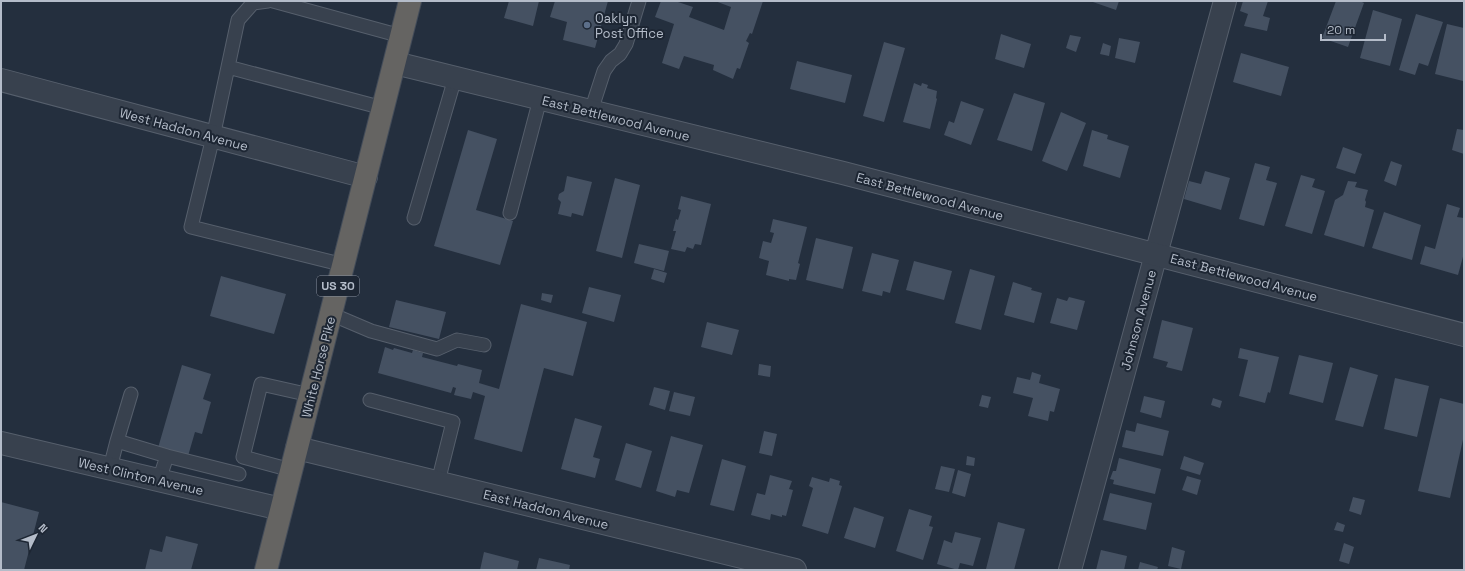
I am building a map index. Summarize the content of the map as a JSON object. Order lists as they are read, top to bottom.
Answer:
{
  "streets": {
    "highway": ["US 30", "White Horse Pike"],
    "street": [
      "East Bettlewood Avenue",
      "West Haddon Avenue",
      "Johnson Avenue",
      "West Clinton Avenue",
      "East Haddon Avenue"
    ]
  },
  "crossings": [
    ["East Bettlewood Avenue", "Johnson Avenue"],
    ["East Bettlewood Avenue", "White Horse Pike"],
    ["West Haddon Avenue", "White Horse Pike"],
    ["White Horse Pike", "West Clinton Avenue"],
    ["White Horse Pike", "East Haddon Avenue"]
  ],
  "places": ["Oaklyn Post Office"],
  "scale_bar": "20 m",
  "north": "top right"
}
